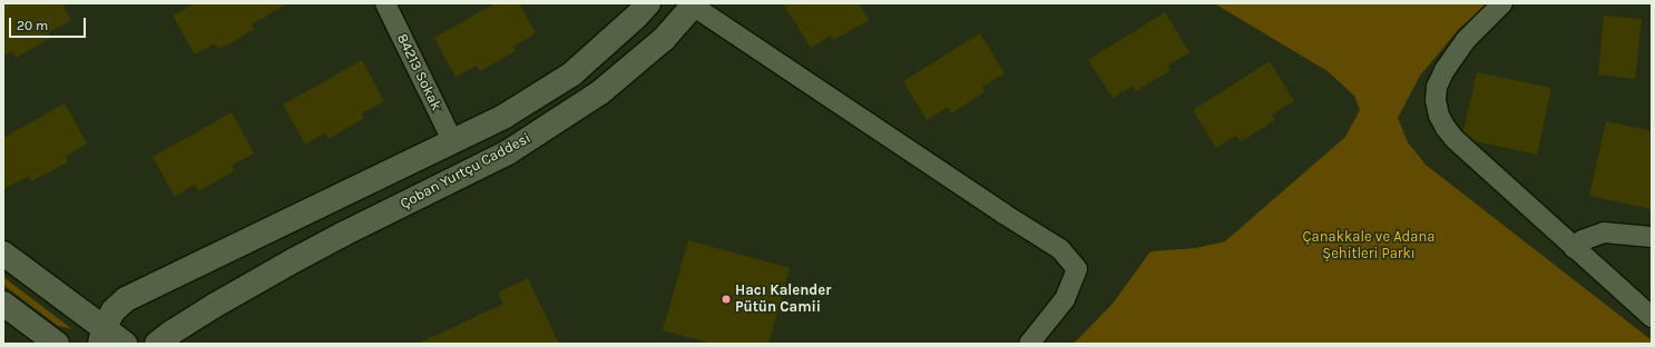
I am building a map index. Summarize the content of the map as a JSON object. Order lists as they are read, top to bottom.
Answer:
{
  "streets": {
    "main road": ["Çoban Yurtçu Caddesi"],
    "street": ["84213 Sokak"]
  },
  "parks": ["Çanakkale ve Adana Şehitleri Parkı"],
  "places": ["Hacı Kalender Pütün Camii"],
  "scale_bar": "20 m"
}
